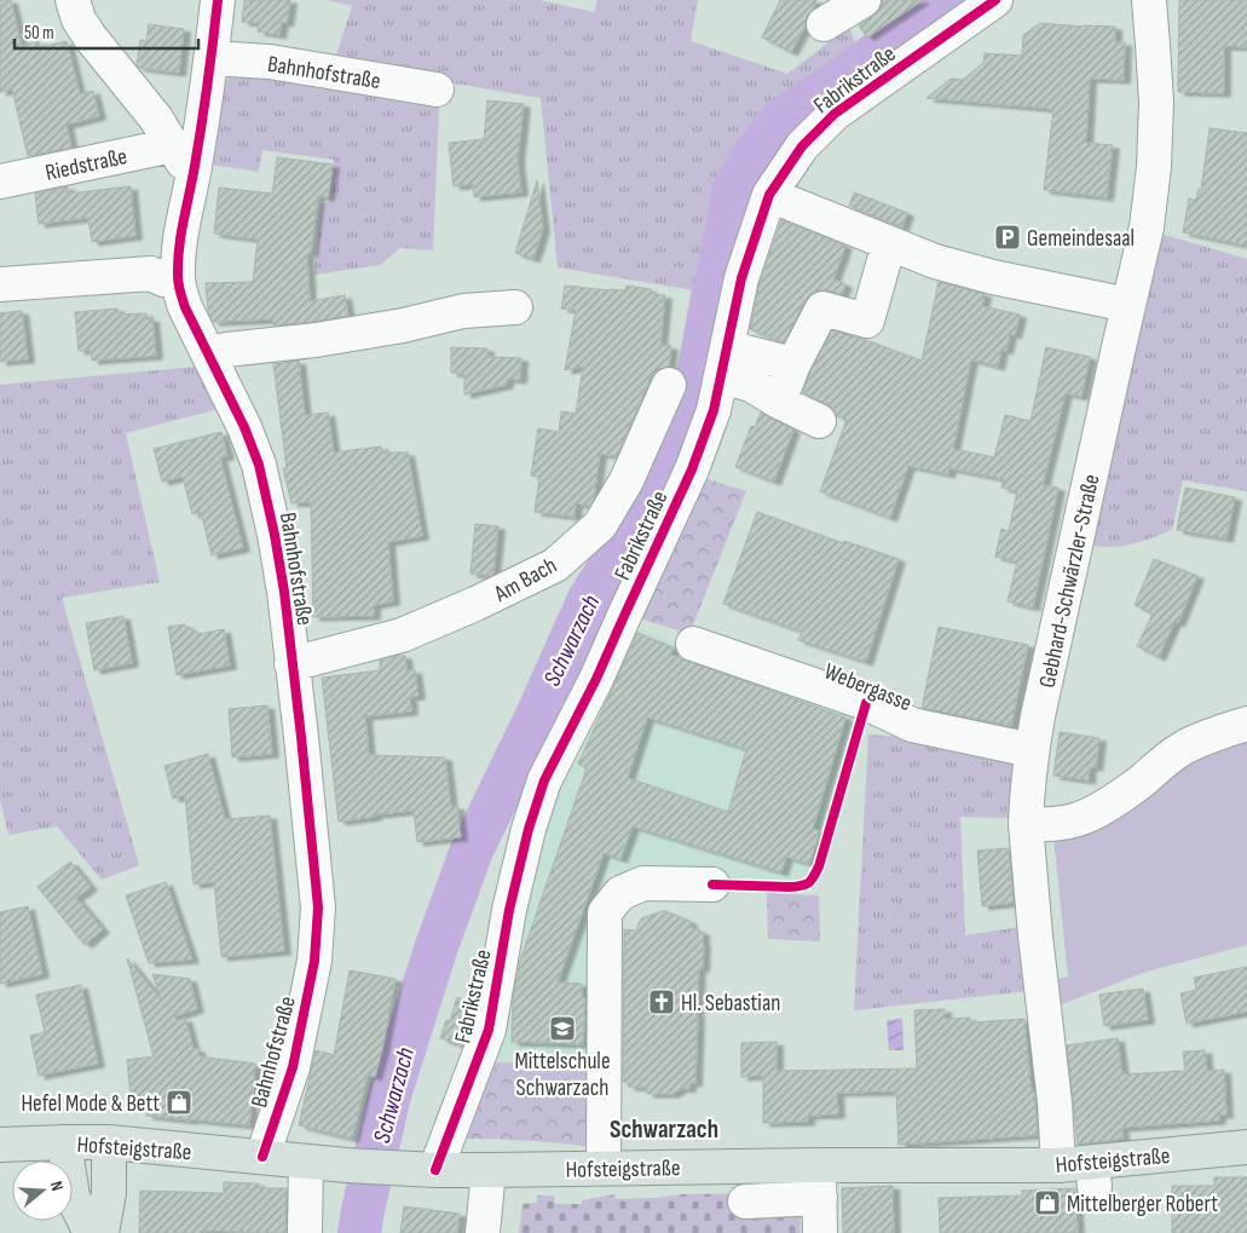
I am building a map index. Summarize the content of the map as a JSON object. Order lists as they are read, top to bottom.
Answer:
{
  "streets": {
    "main road": ["Hofsteigstraße"],
    "street": [
      "Bahnhofstraße",
      "Fabrikstraße",
      "Riedstraße",
      "Am Bach",
      "Gebhard-Schwärzler-Straße",
      "Webergasse"
    ]
  },
  "crossings": [
    ["Bahnhofstraße", "Riedstraße"],
    ["Bahnhofstraße", "Am Bach"],
    ["Bahnhofstraße", "Hofsteigstraße"],
    ["Fabrikstraße", "Hofsteigstraße"],
    ["Gebhard-Schwärzler-Straße", "Webergasse"],
    ["Gebhard-Schwärzler-Straße", "Hofsteigstraße"]
  ],
  "districts": ["Schwarzach"],
  "water": ["Schwarzach"],
  "places": {
    "parking": ["Gemeindesaal"],
    "church": ["Hl. Sebastian"],
    "school or university": ["Mittelschule Schwarzach"],
    "shop": ["Hefel Mode & Bett", "Mittelberger Robert"]
  },
  "scale_bar": "50 m",
  "north": "right"
}
